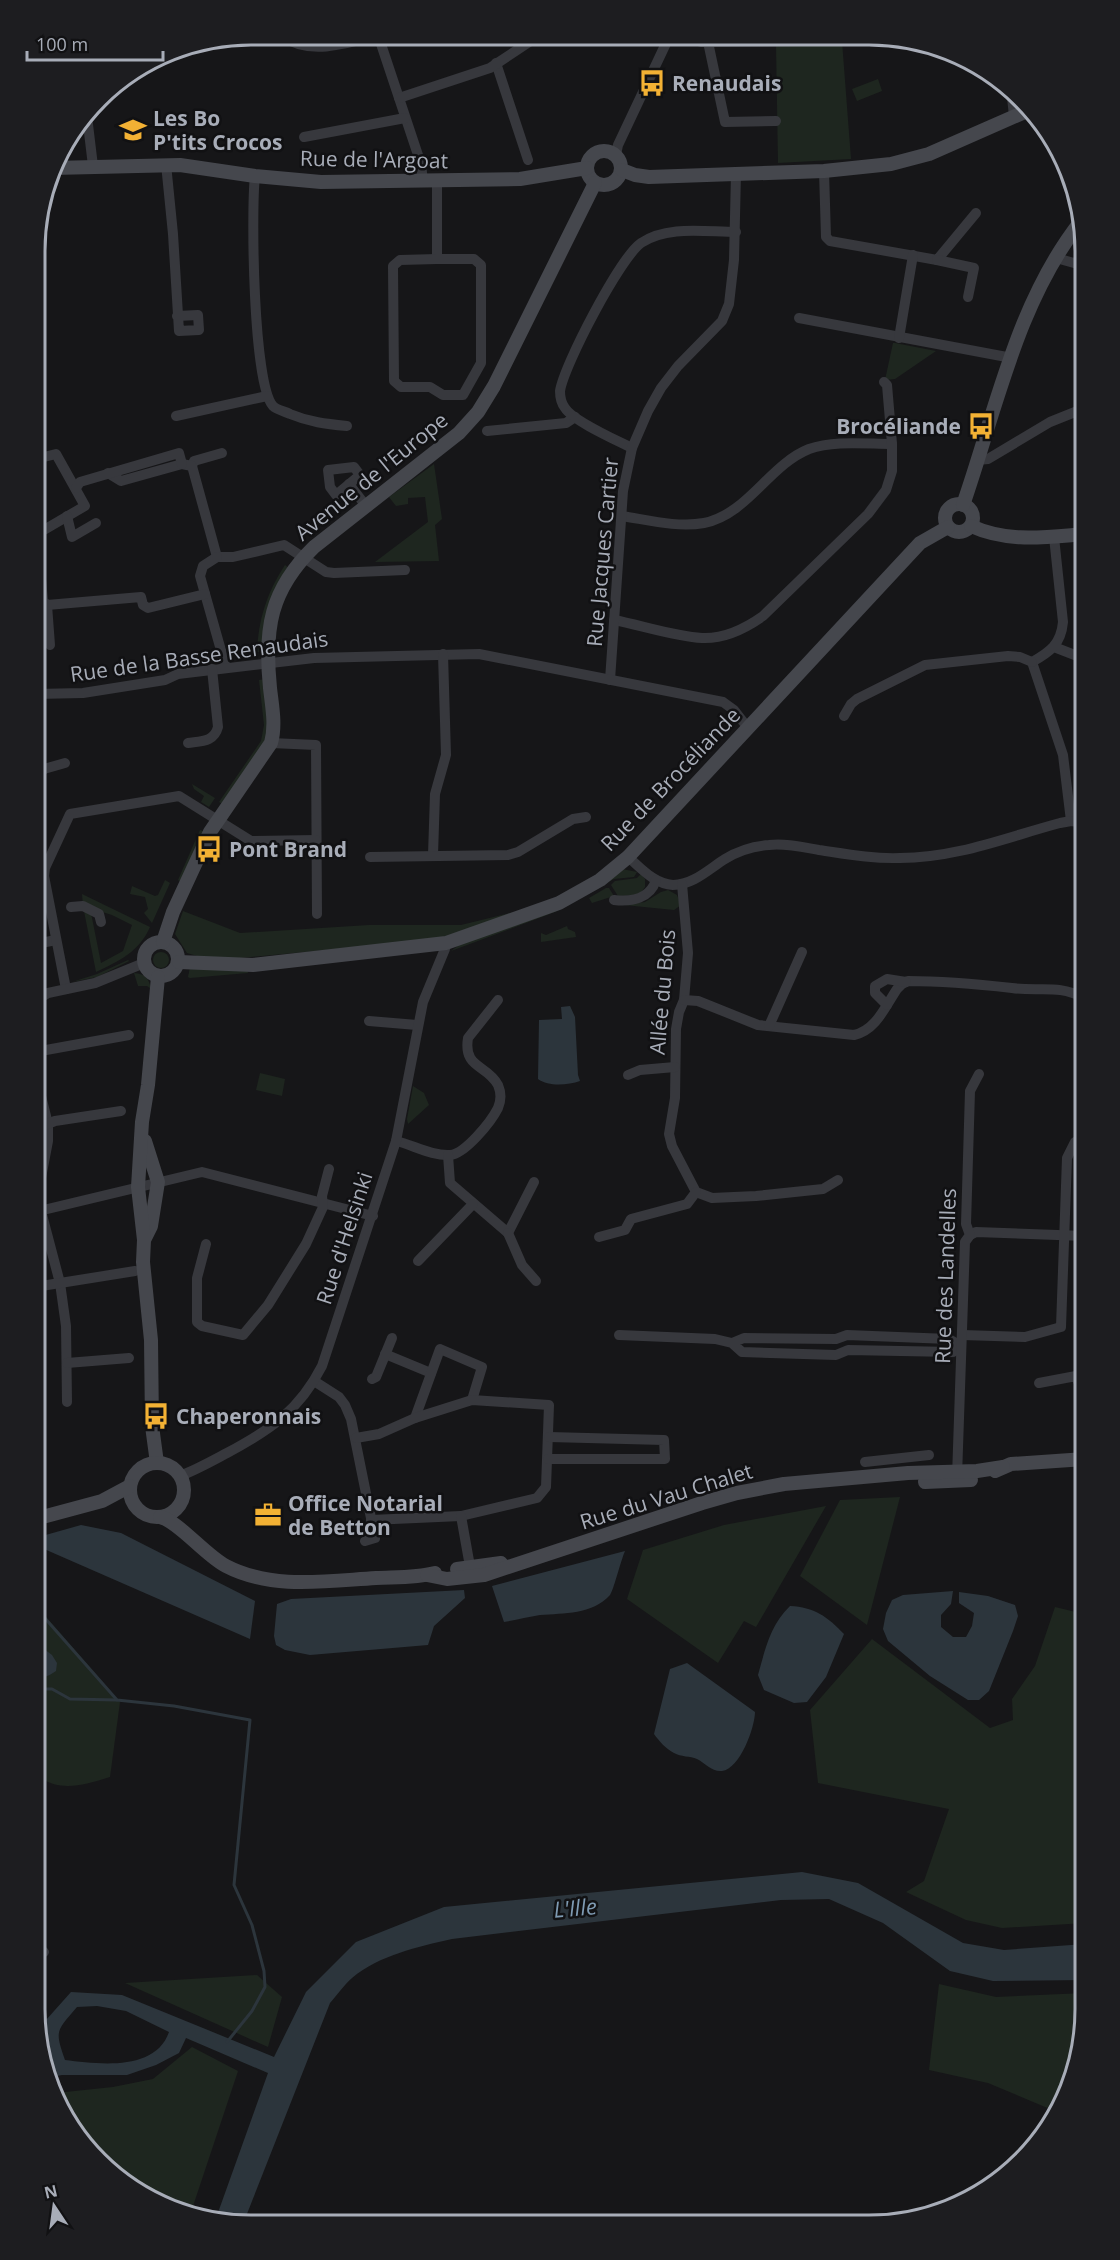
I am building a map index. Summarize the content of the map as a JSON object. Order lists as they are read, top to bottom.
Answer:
{
  "streets": {
    "street": [
      "Rue de l'Argoat",
      "Avenue de l'Europe",
      "Rue Jacques Cartier",
      "Rue de la Basse Renaudais",
      "Rue de Brocéliande",
      "Allée du Bois",
      "Rue d'Helsinki",
      "Rue des Landelles",
      "Rue du Vau Chalet"
    ]
  },
  "crossings": [
    ["Rue de l'Argoat", "Avenue de l'Europe"],
    ["Avenue de l'Europe", "Rue de la Basse Renaudais"],
    ["Rue Jacques Cartier", "Rue de la Basse Renaudais"],
    ["Rue de la Basse Renaudais", "Rue de Brocéliande"],
    ["Rue de Brocéliande", "Rue d'Helsinki"],
    ["Rue d'Helsinki", "Rue du Vau Chalet"],
    ["Rue des Landelles", "Rue du Vau Chalet"]
  ],
  "water": ["L'Ille"],
  "places": {
    "bus stop": [
      "Renaudais",
      "Brocéliande",
      "Pont Brand",
      "Chaperonnais"
    ],
    "school or university": ["Les Bo P'tits Crocos"],
    "office": ["Office Notarial de Betton"]
  },
  "scale_bar": "100 m",
  "north": "top"
}
